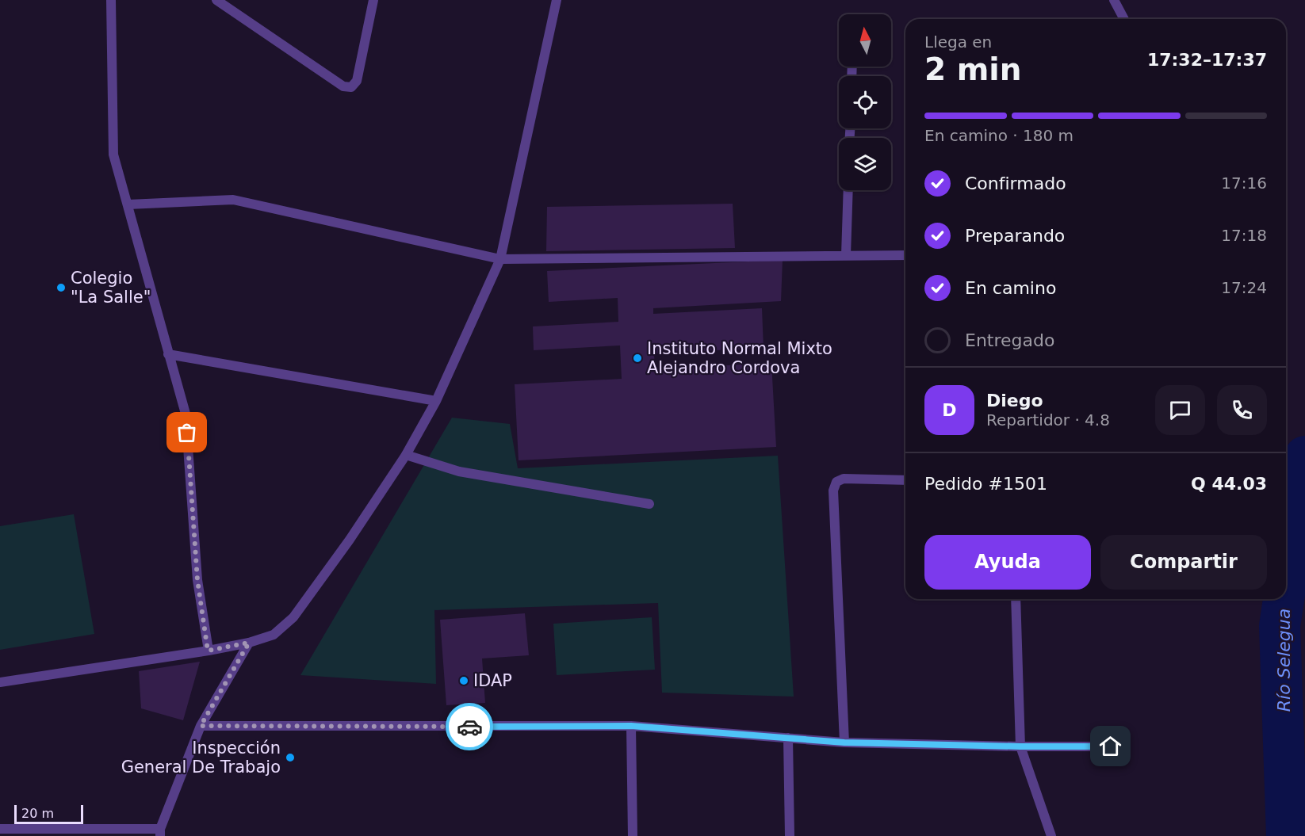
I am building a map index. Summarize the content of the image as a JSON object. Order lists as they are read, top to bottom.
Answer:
{
  "water": ["Río Selegua"],
  "places": [
    "Colegio \"La Salle\"",
    "Instituto Normal Mixto Alejandro Cordova",
    "IDAP",
    "Inspección General De Trabajo"
  ],
  "scale_bar": "20 m",
  "north": "top",
  "page": {
    "heading": ["2 min", "Llega en", "17:32–17:37"],
    "panel": [
      "Diego",
      "Repartidor · 4.8",
      "Pedido #1501",
      "Q 44.03"
    ],
    "bar": "En camino · 180 m",
    "list": [
      ["Confirmado", "17:16"],
      ["Preparando", "17:18"],
      ["En camino", "17:24"],
      "Entregado"
    ],
    "round": "D",
    "buttons": ["Ayuda", "Compartir"],
    "scale": "20 m"
  }
}
